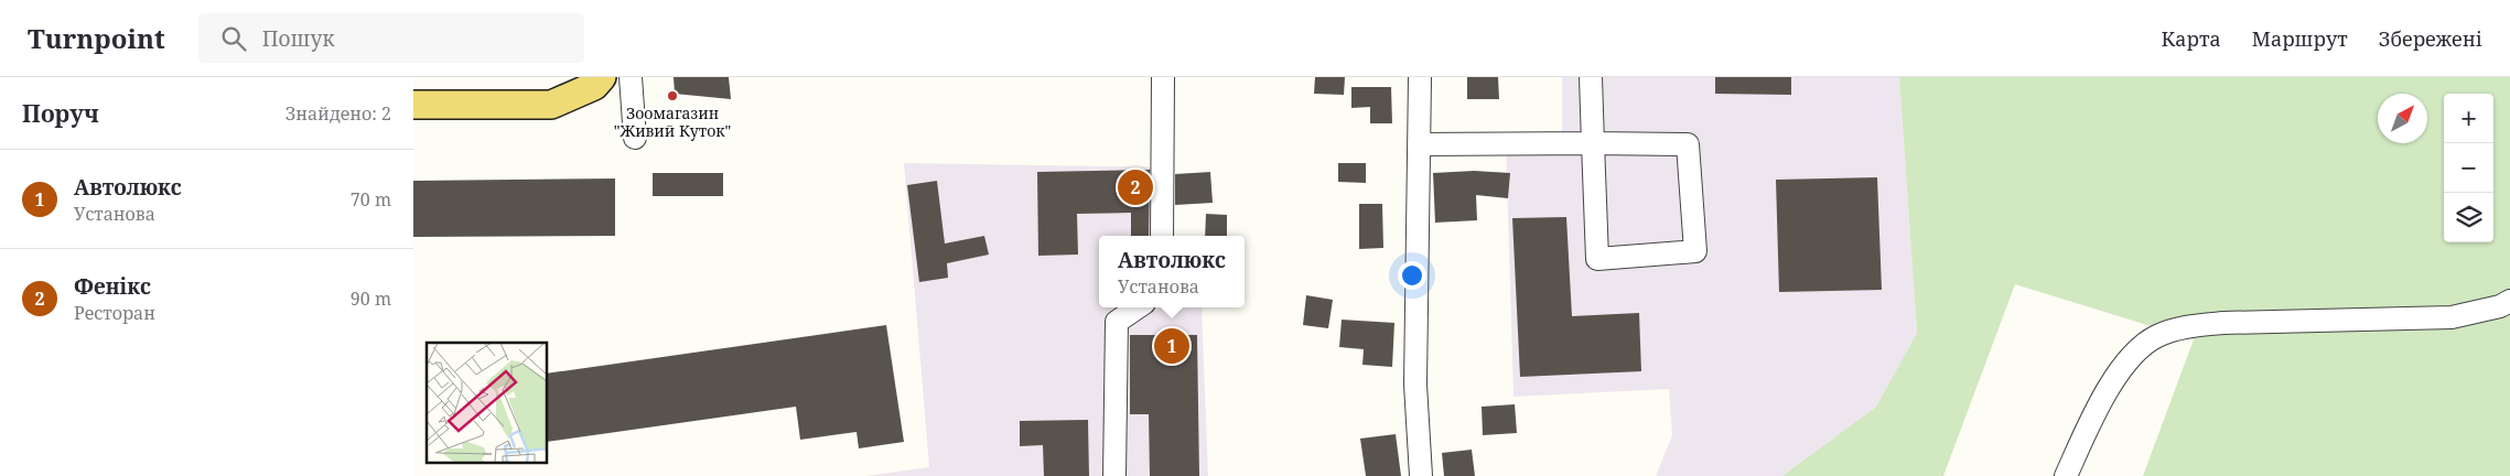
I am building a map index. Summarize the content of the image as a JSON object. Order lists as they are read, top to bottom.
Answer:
{
  "places": ["Зоомагазин \"Живий Куток\""],
  "north": "top right",
  "page": {
    "header": "Turnpoint",
    "search": "Пошук",
    "nav": ["Карта", "Маршрут", "Збережені"],
    "heading": ["Поруч", "Знайдено: 2"],
    "map_buttons": ["+", "−"],
    "list": [
      {
        "mark": "1",
        "name": "Автолюкс",
        "note": "Установа",
        "value": "70 m"
      },
      {
        "mark": "2",
        "name": "Фенікс",
        "note": "Ресторан",
        "value": "90 m"
      }
    ],
    "pins": ["2", "1"],
    "popup": ["Автолюкс", "Установа"]
  }
}
